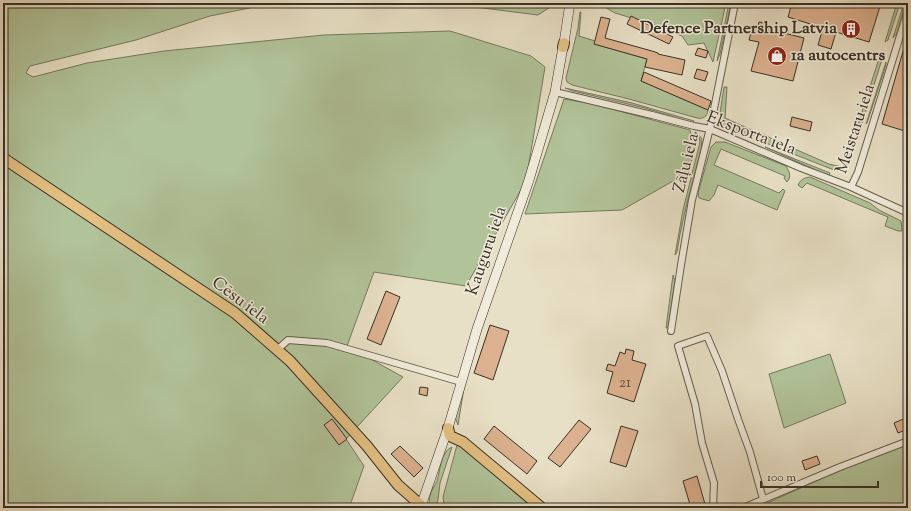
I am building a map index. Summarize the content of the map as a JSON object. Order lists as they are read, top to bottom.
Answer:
{
  "streets": {
    "main road": ["Kauguru iela", "Cēsu iela"],
    "street": ["Meistaru iela", "Eksporta iela", "Zāļu iela"]
  },
  "crossings": [
    ["Meistaru iela", "Eksporta iela"],
    ["Eksporta iela", "Zāļu iela"],
    ["Eksporta iela", "Kauguru iela"],
    ["Kauguru iela", "Cēsu iela"]
  ],
  "places": {
    "building": ["Defence Partnership Latvia"],
    "shop": ["1a autocentrs"]
  },
  "house_numbers": ["21"],
  "scale_bar": "100 m"
}
